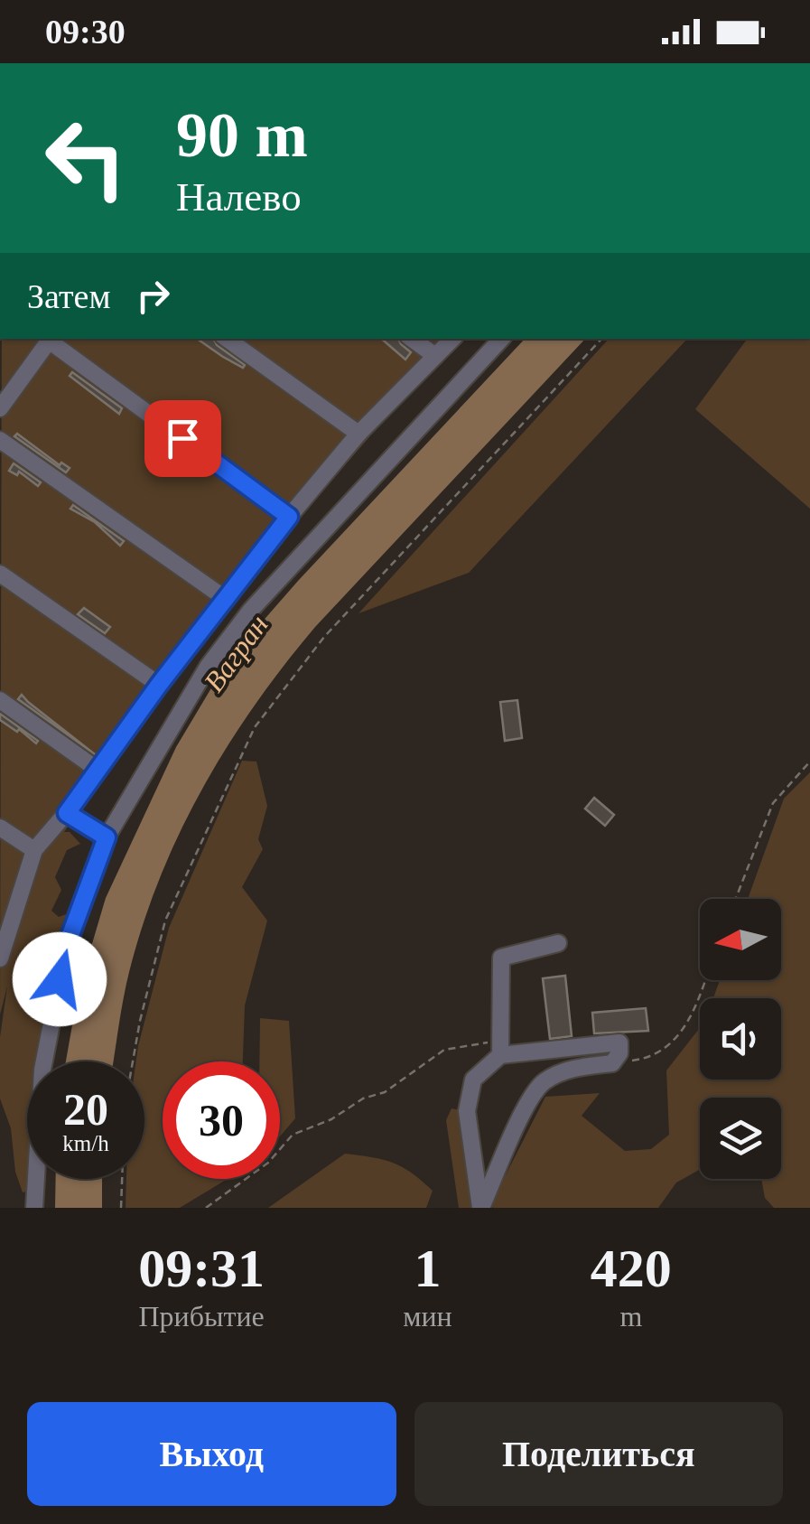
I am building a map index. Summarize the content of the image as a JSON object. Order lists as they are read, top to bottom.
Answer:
{
  "water": ["Вагран"],
  "north": "left",
  "page": {
    "status": "09:30",
    "turn": ["90 m", "Налево"],
    "then": "Затем",
    "speed": "20 km/h",
    "limit": "30",
    "eta": [
      "09:31",
      "Прибытие",
      "1",
      "мин",
      "420",
      "m"
    ],
    "buttons": ["Выход", "Поделиться"]
  }
}
